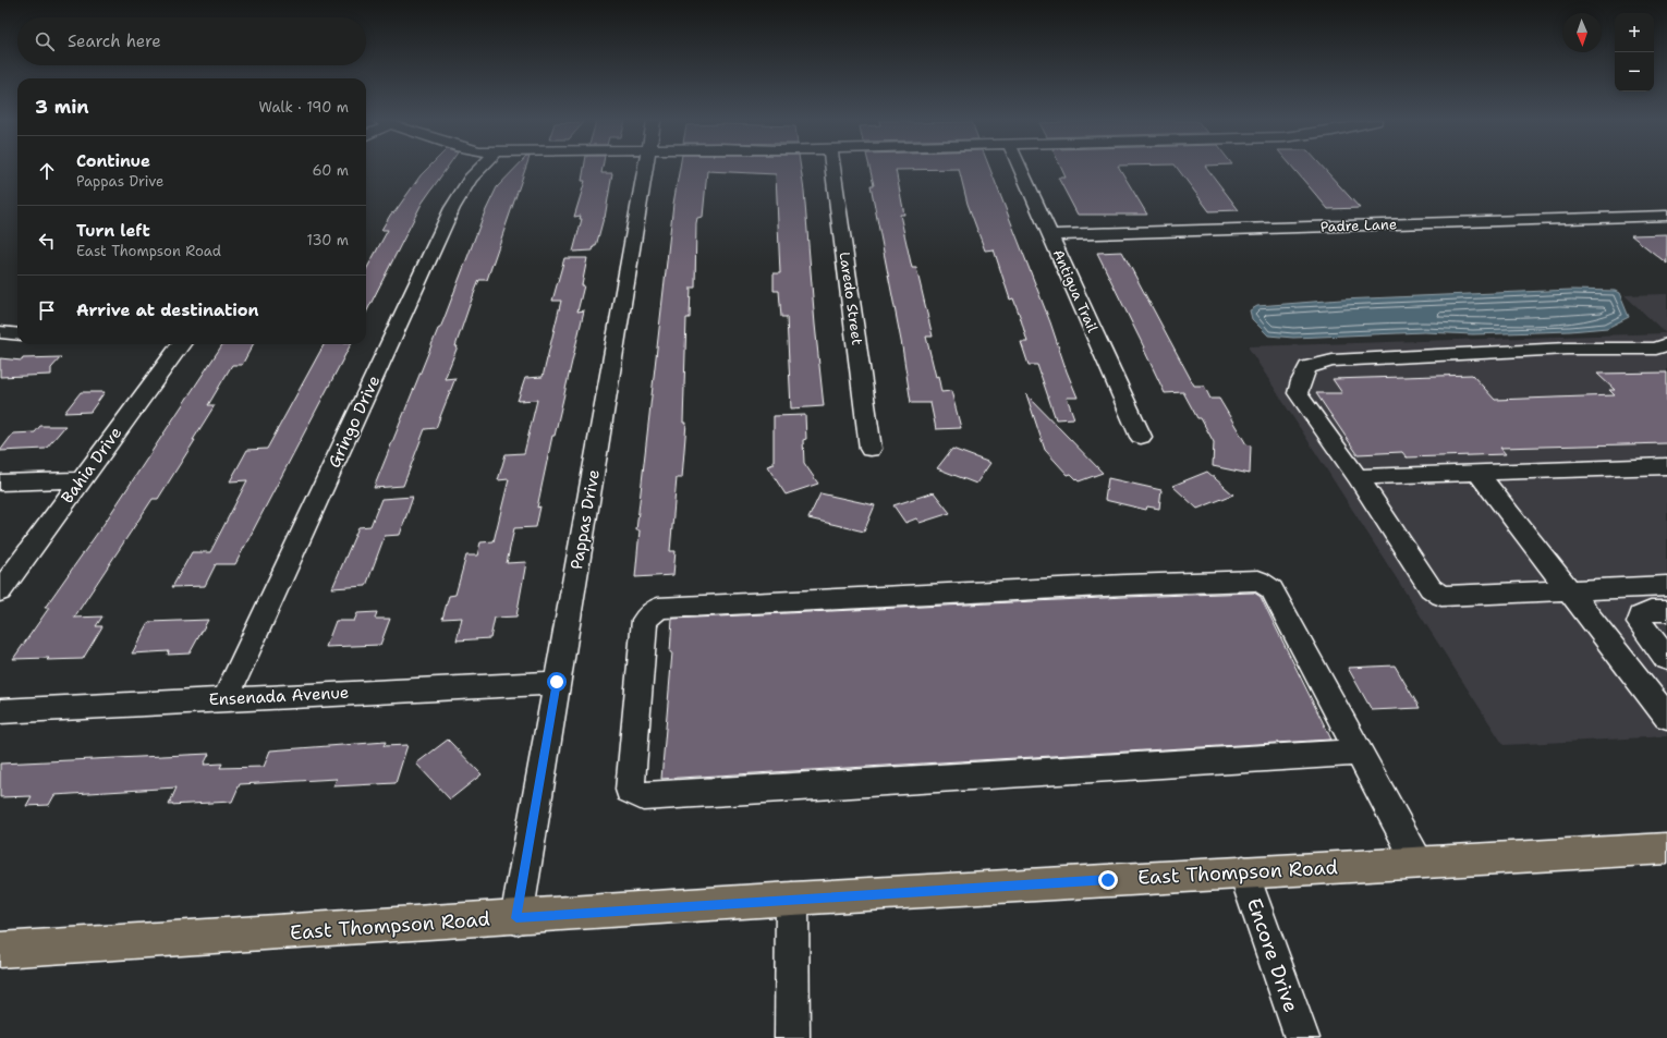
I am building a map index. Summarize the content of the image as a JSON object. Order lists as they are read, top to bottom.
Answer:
{
  "streets": {
    "main road": ["East Thompson Road"],
    "street": [
      "Padre Lane",
      "Antigua Trail",
      "Laredo Street",
      "Gringo Drive",
      "Bahia Drive",
      "Pappas Drive",
      "Ensenada Avenue",
      "Encore Drive"
    ]
  },
  "crossings": [
    ["Padre Lane", "Antigua Trail"],
    ["Gringo Drive", "Ensenada Avenue"],
    ["Pappas Drive", "Ensenada Avenue"],
    ["Pappas Drive", "East Thompson Road"],
    ["East Thompson Road", "Encore Drive"]
  ],
  "north": "bottom",
  "page": {
    "map_buttons": ["+", "−"],
    "search": "Search here",
    "heading": ["3 min", "Walk · 190 m"],
    "list": [
      ["Continue", "Pappas Drive", "60 m"],
      ["Turn left", "East Thompson Road", "130 m"],
      "Arrive at destination"
    ]
  }
}
